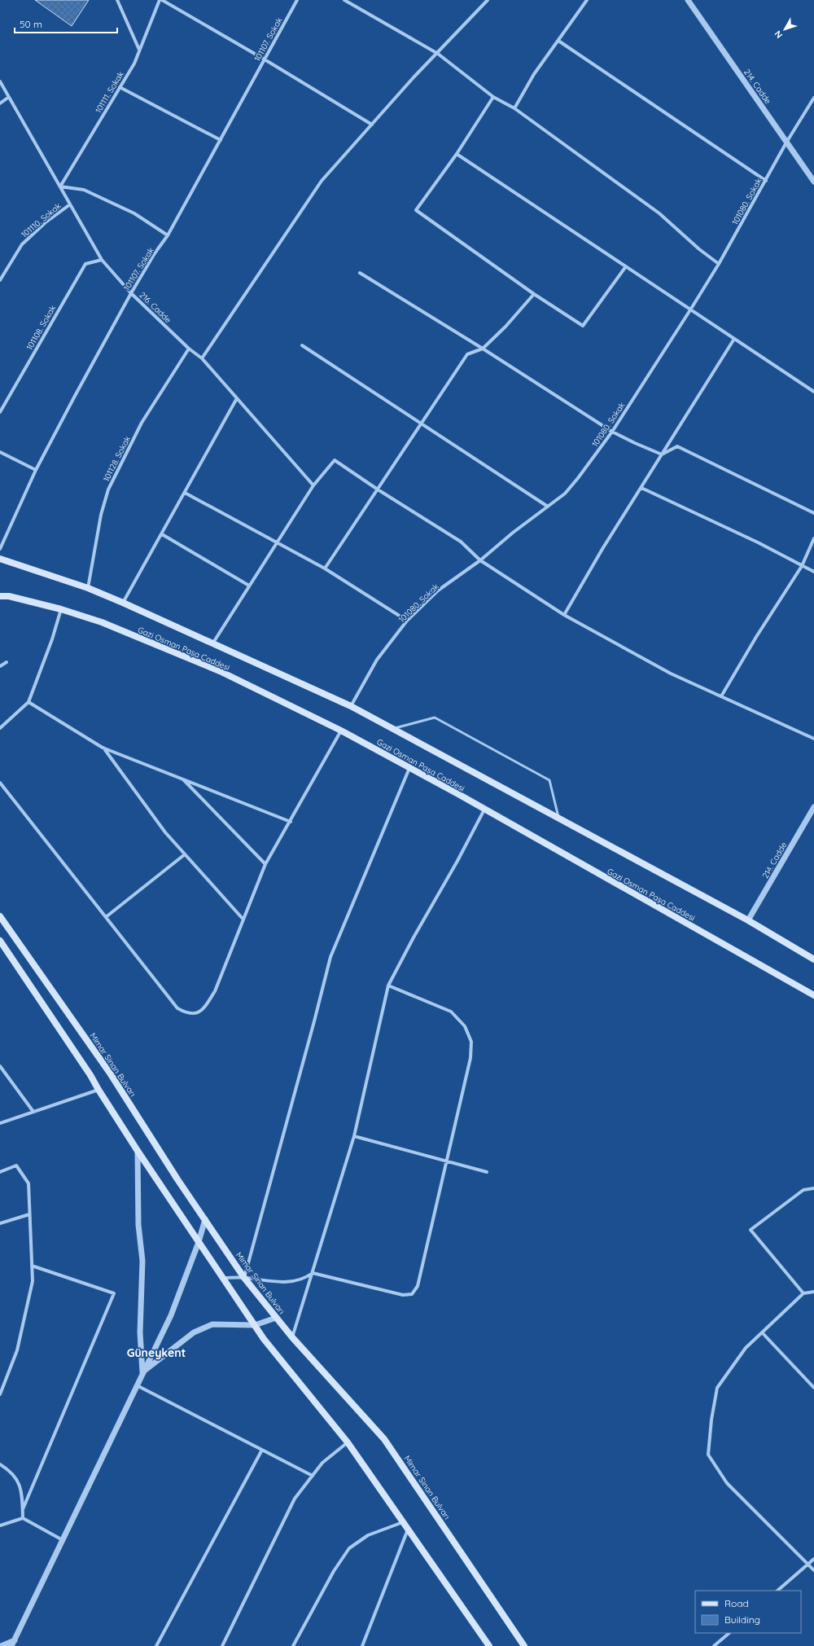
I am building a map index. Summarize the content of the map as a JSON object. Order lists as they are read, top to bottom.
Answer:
{
  "streets": {
    "main road": ["Gazi Osman Paşa Caddesi", "Mimar Sinan Bulvarı"],
    "street": [
      "101107. Sokak",
      "214. Cadde",
      "101111. Sokak",
      "101080. Sokak",
      "101110. Sokak",
      "216. Cadde",
      "101108. Sokak",
      "101128. Sokak"
    ]
  },
  "crossings": [
    ["101107. Sokak", "216. Cadde"],
    ["214. Cadde", "101080. Sokak"],
    ["214. Cadde", "Gazi Osman Paşa Caddesi"],
    ["101111. Sokak", "216. Cadde"],
    ["101080. Sokak", "Gazi Osman Paşa Caddesi"],
    ["101110. Sokak", "216. Cadde"],
    ["216. Cadde", "101108. Sokak"],
    ["216. Cadde", "101128. Sokak"],
    ["101128. Sokak", "Gazi Osman Paşa Caddesi"]
  ],
  "districts": ["Güneykent"],
  "legend": ["Road", "Building"],
  "scale_bar": "50 m",
  "north": "bottom left"
}
